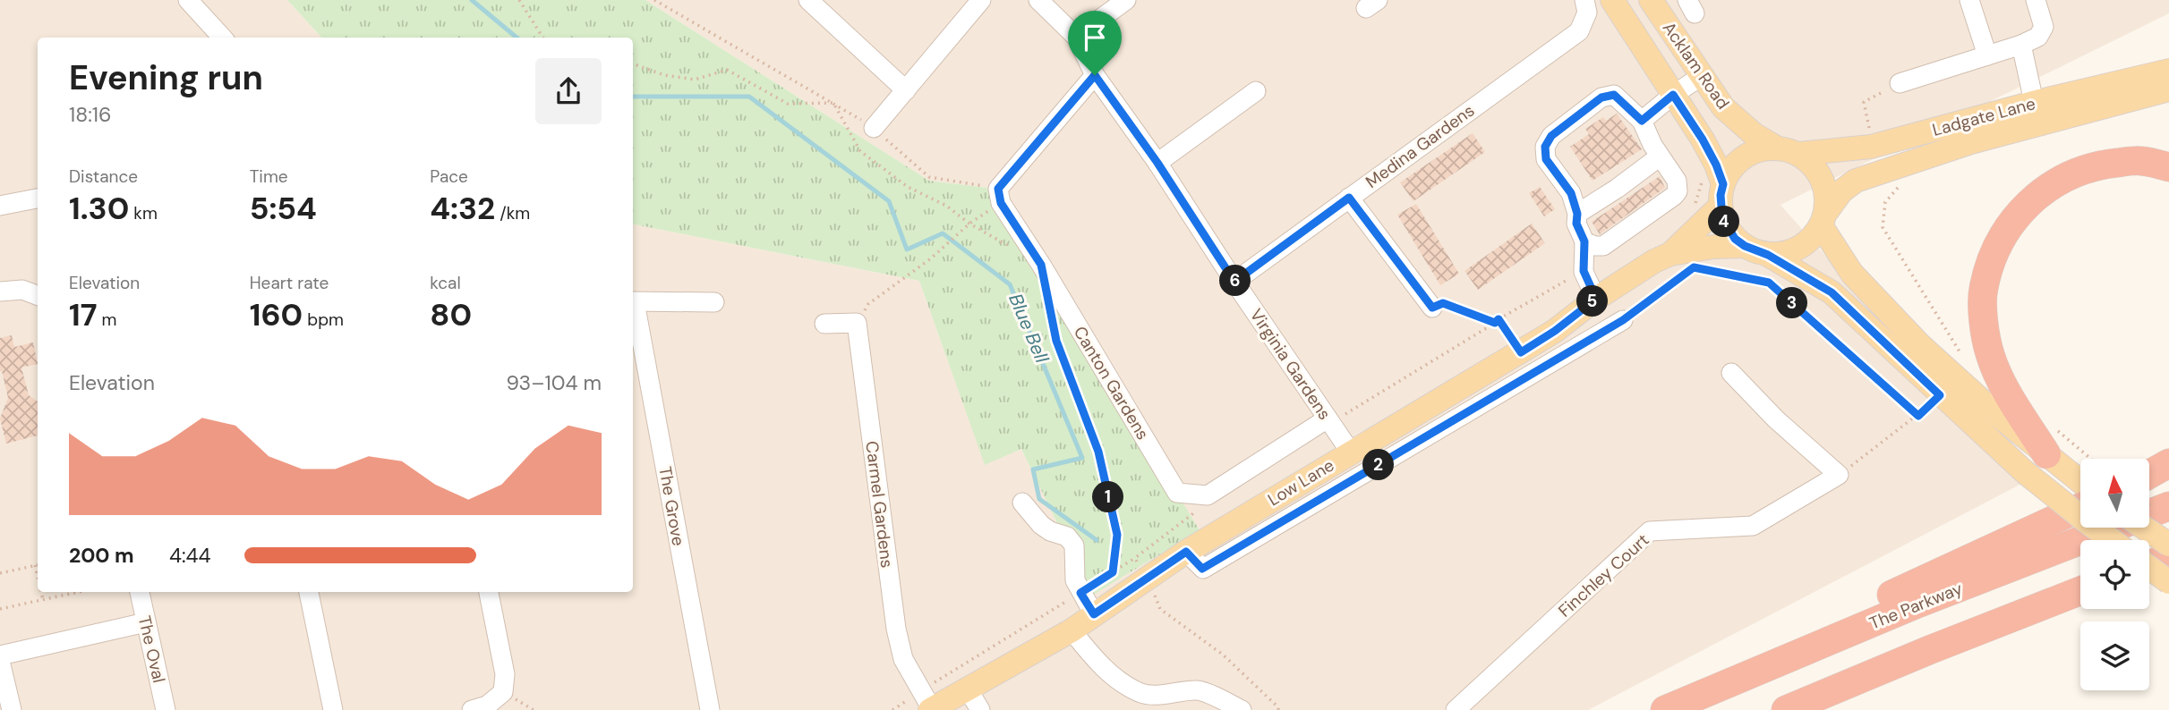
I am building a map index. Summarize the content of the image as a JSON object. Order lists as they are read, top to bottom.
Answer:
{
  "streets": {
    "highway": ["The Parkway"],
    "main road": ["Acklam Road", "Ladgate Lane", "Low Lane"],
    "street": [
      "Medina Gardens",
      "Virginia Gardens",
      "Canton Gardens",
      "Carmel Gardens",
      "The Grove",
      "Finchley Court",
      "The Oval"
    ]
  },
  "crossings": [
    ["Acklam Road", "Ladgate Lane"],
    ["Acklam Road", "Low Lane"],
    ["Ladgate Lane", "Low Lane"],
    ["Medina Gardens", "Virginia Gardens"],
    ["Virginia Gardens", "Low Lane"],
    ["Low Lane", "Carmel Gardens"]
  ],
  "water": ["Blue Bell"],
  "north": "top",
  "page": {
    "heading": ["Evening run", "18:16"],
    "stats": [
      ["Distance", "1.30 km"],
      ["Time", "5:54"],
      ["Pace", "4:32 /km"],
      ["Elevation", "17 m"],
      ["Heart rate", "160 bpm"],
      ["kcal", "80"]
    ],
    "pins": [
      "4",
      "6",
      "5",
      "3",
      "2",
      "1"
    ],
    "chart": ["Elevation", "93–104 m"],
    "list": [
      {
        "name": "200 m",
        "note": "4:44"
      }
    ]
  }
}
